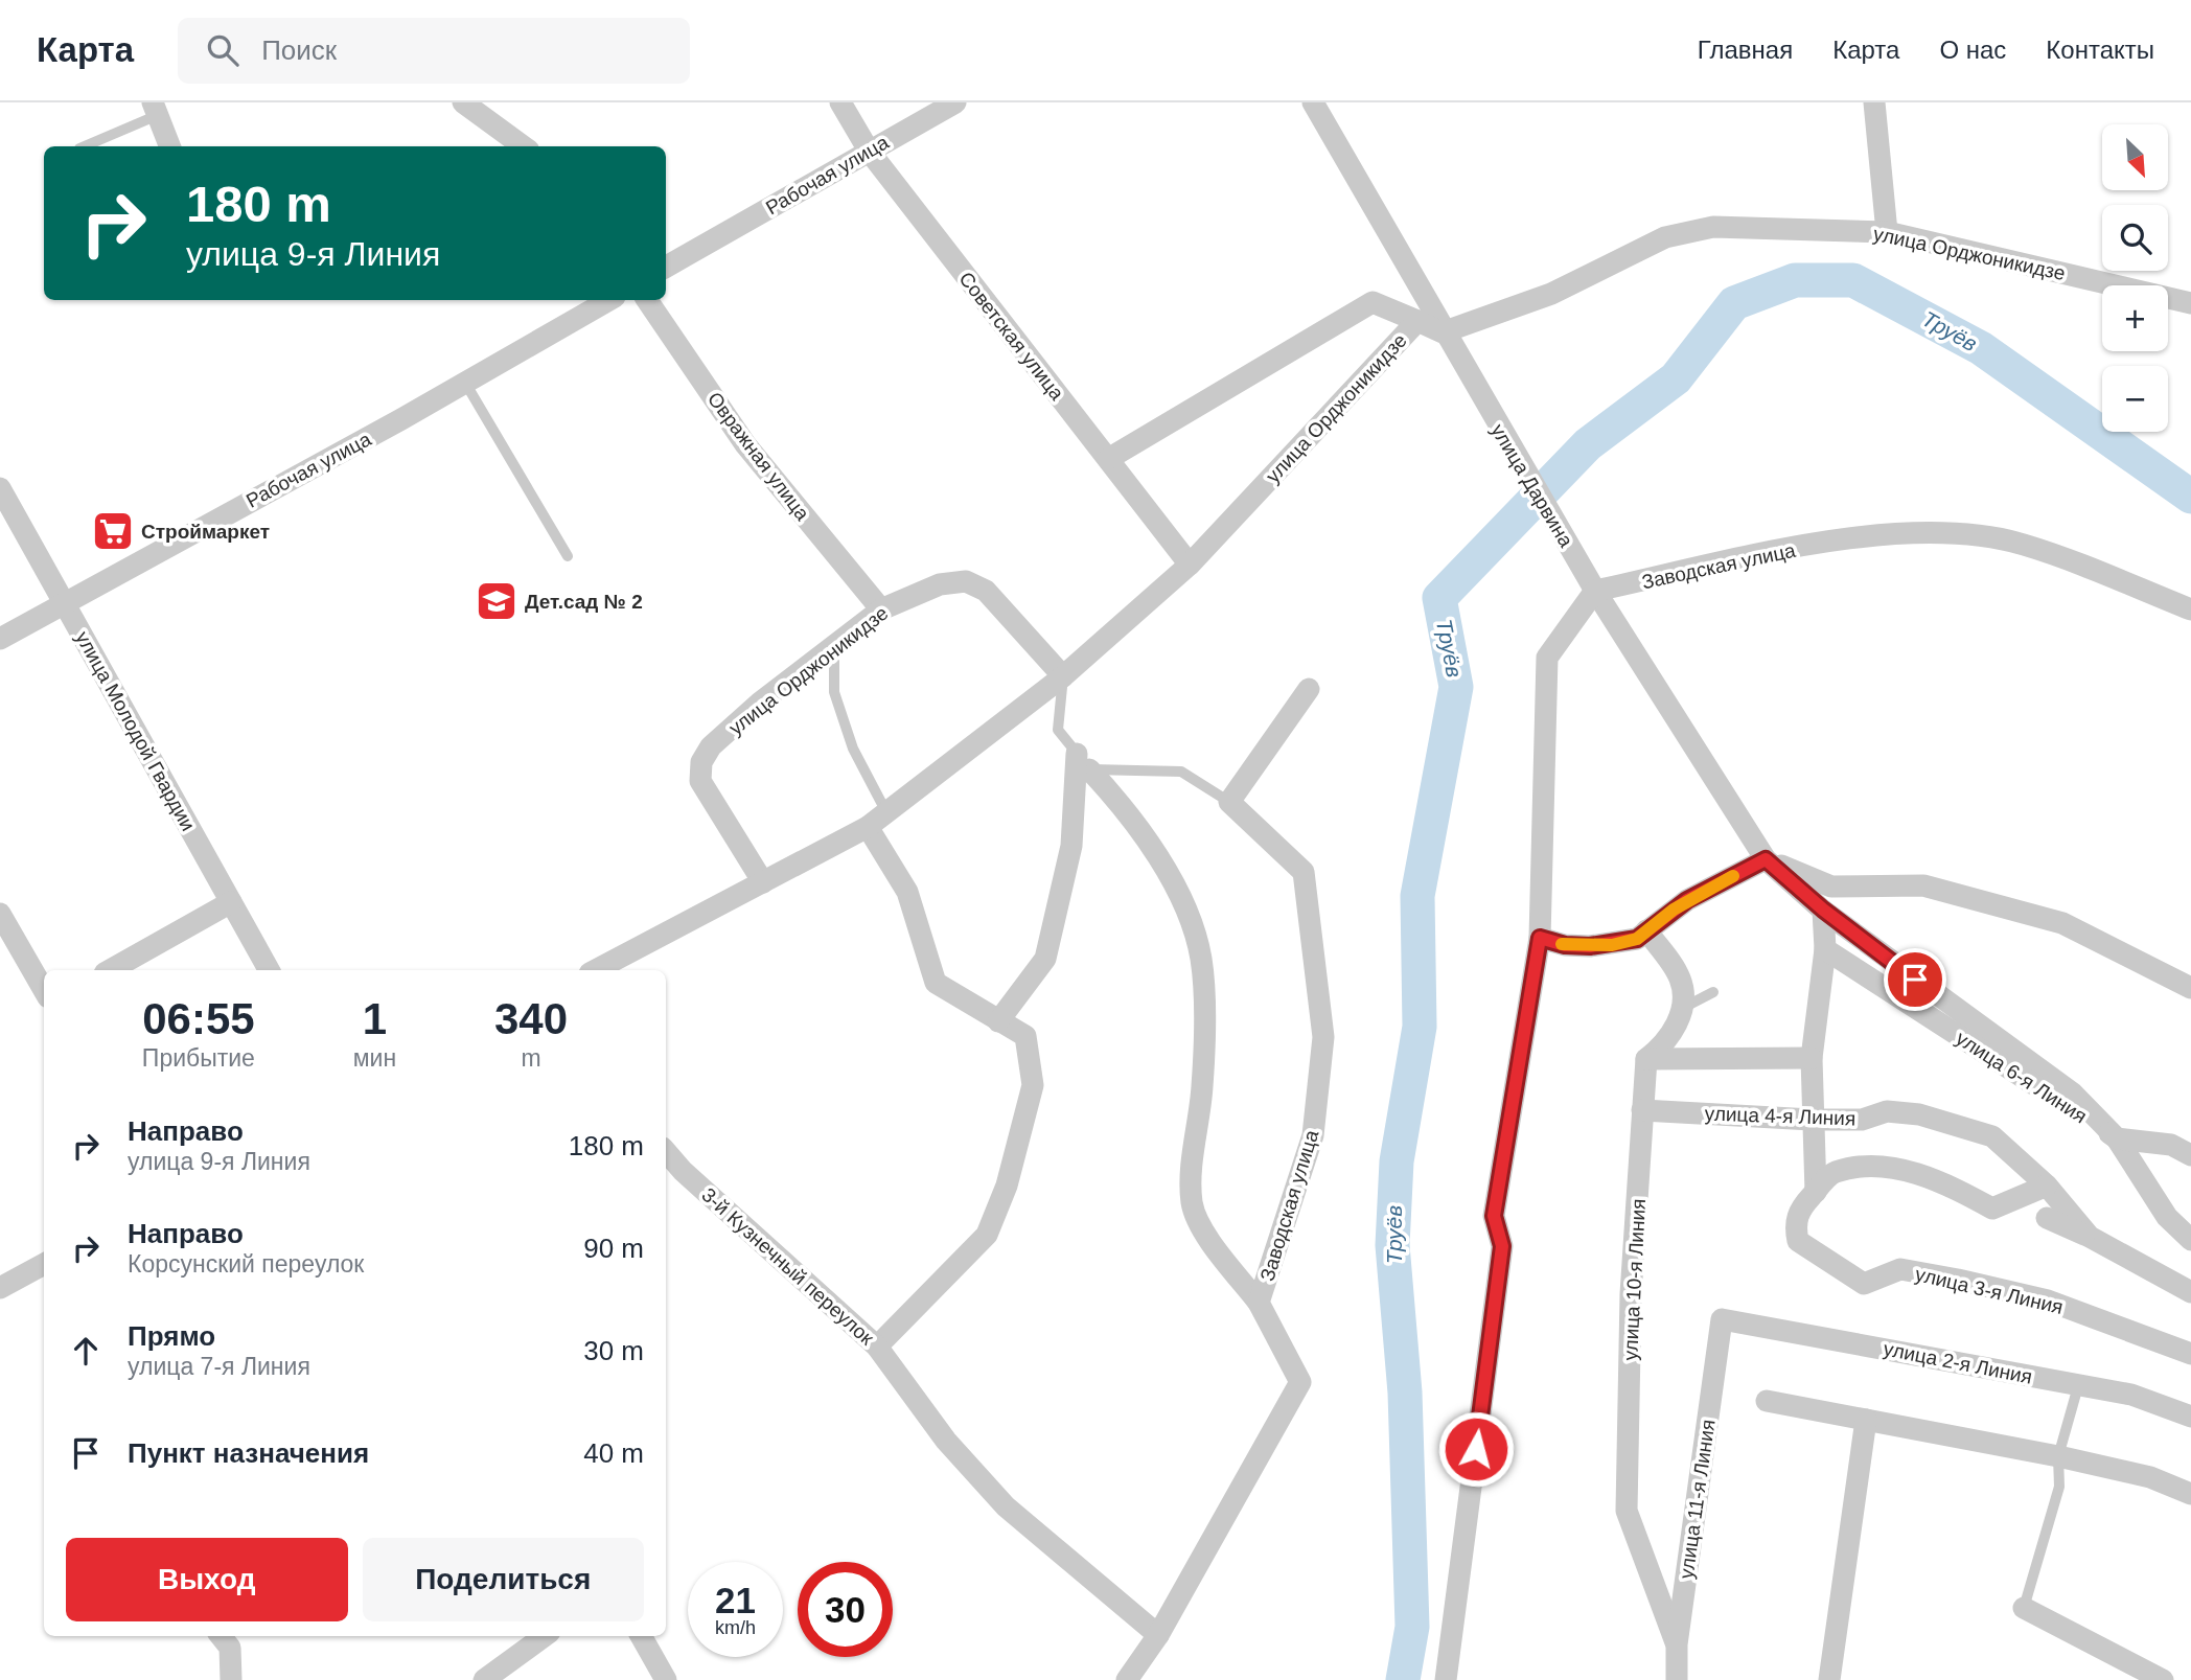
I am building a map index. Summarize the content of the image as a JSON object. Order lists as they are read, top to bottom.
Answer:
{
  "streets": {
    "street": [
      "Рабочая улица",
      "улица Орджоникидзе",
      "Советская улица",
      "Овражная улица",
      "улица Дарвина",
      "Заводская улица",
      "улица Молодой Гвардии",
      "улица 6-я Линия",
      "улица 4-я Линия",
      "3-й Кузнечный переулок",
      "улица 10-я Линия",
      "улица 3-я Линия",
      "улица 2-я Линия",
      "улица 11-я Линия"
    ]
  },
  "crossings": [
    ["Рабочая улица", "Советская улица"],
    ["Рабочая улица", "улица Молодой Гвардии"],
    ["улица Орджоникидзе", "Советская улица"],
    ["улица Орджоникидзе", "Овражная улица"],
    ["улица Орджоникидзе", "улица Дарвина"],
    ["улица Дарвина", "Заводская улица"],
    ["улица Дарвина", "улица 6-я Линия"],
    ["Заводская улица", "3-й Кузнечный переулок"],
    ["улица 4-я Линия", "улица 10-я Линия"],
    ["улица 4-я Линия", "улица 3-я Линия"],
    ["улица 10-я Линия", "улица 11-я Линия"],
    ["улица 2-я Линия", "улица 11-я Линия"]
  ],
  "water": ["Труёв"],
  "places": {
    "supermarket": ["Строймаркет"],
    "school or university": ["Дет.сад № 2"]
  },
  "north": "bottom right",
  "page": {
    "header": "Карта",
    "search": "Поиск",
    "nav": [
      "Главная",
      "Карта",
      "О нас",
      "Контакты"
    ],
    "map_buttons": ["+", "−"],
    "turn": ["180 m", "улица 9-я Линия"],
    "eta": [
      "06:55",
      "Прибытие",
      "1",
      "мин",
      "340",
      "m"
    ],
    "list": [
      {
        "name": "Направо",
        "note": "улица 9-я Линия",
        "value": "180 m"
      },
      {
        "name": "Направо",
        "note": "Корсунский переулок",
        "value": "90 m"
      },
      {
        "name": "Прямо",
        "note": "улица 7-я Линия",
        "value": "30 m"
      },
      {
        "name": "Пункт назначения",
        "value": "40 m"
      }
    ],
    "buttons": ["Выход", "Поделиться"],
    "speed": "21 km/h",
    "limit": "30"
  }
}
